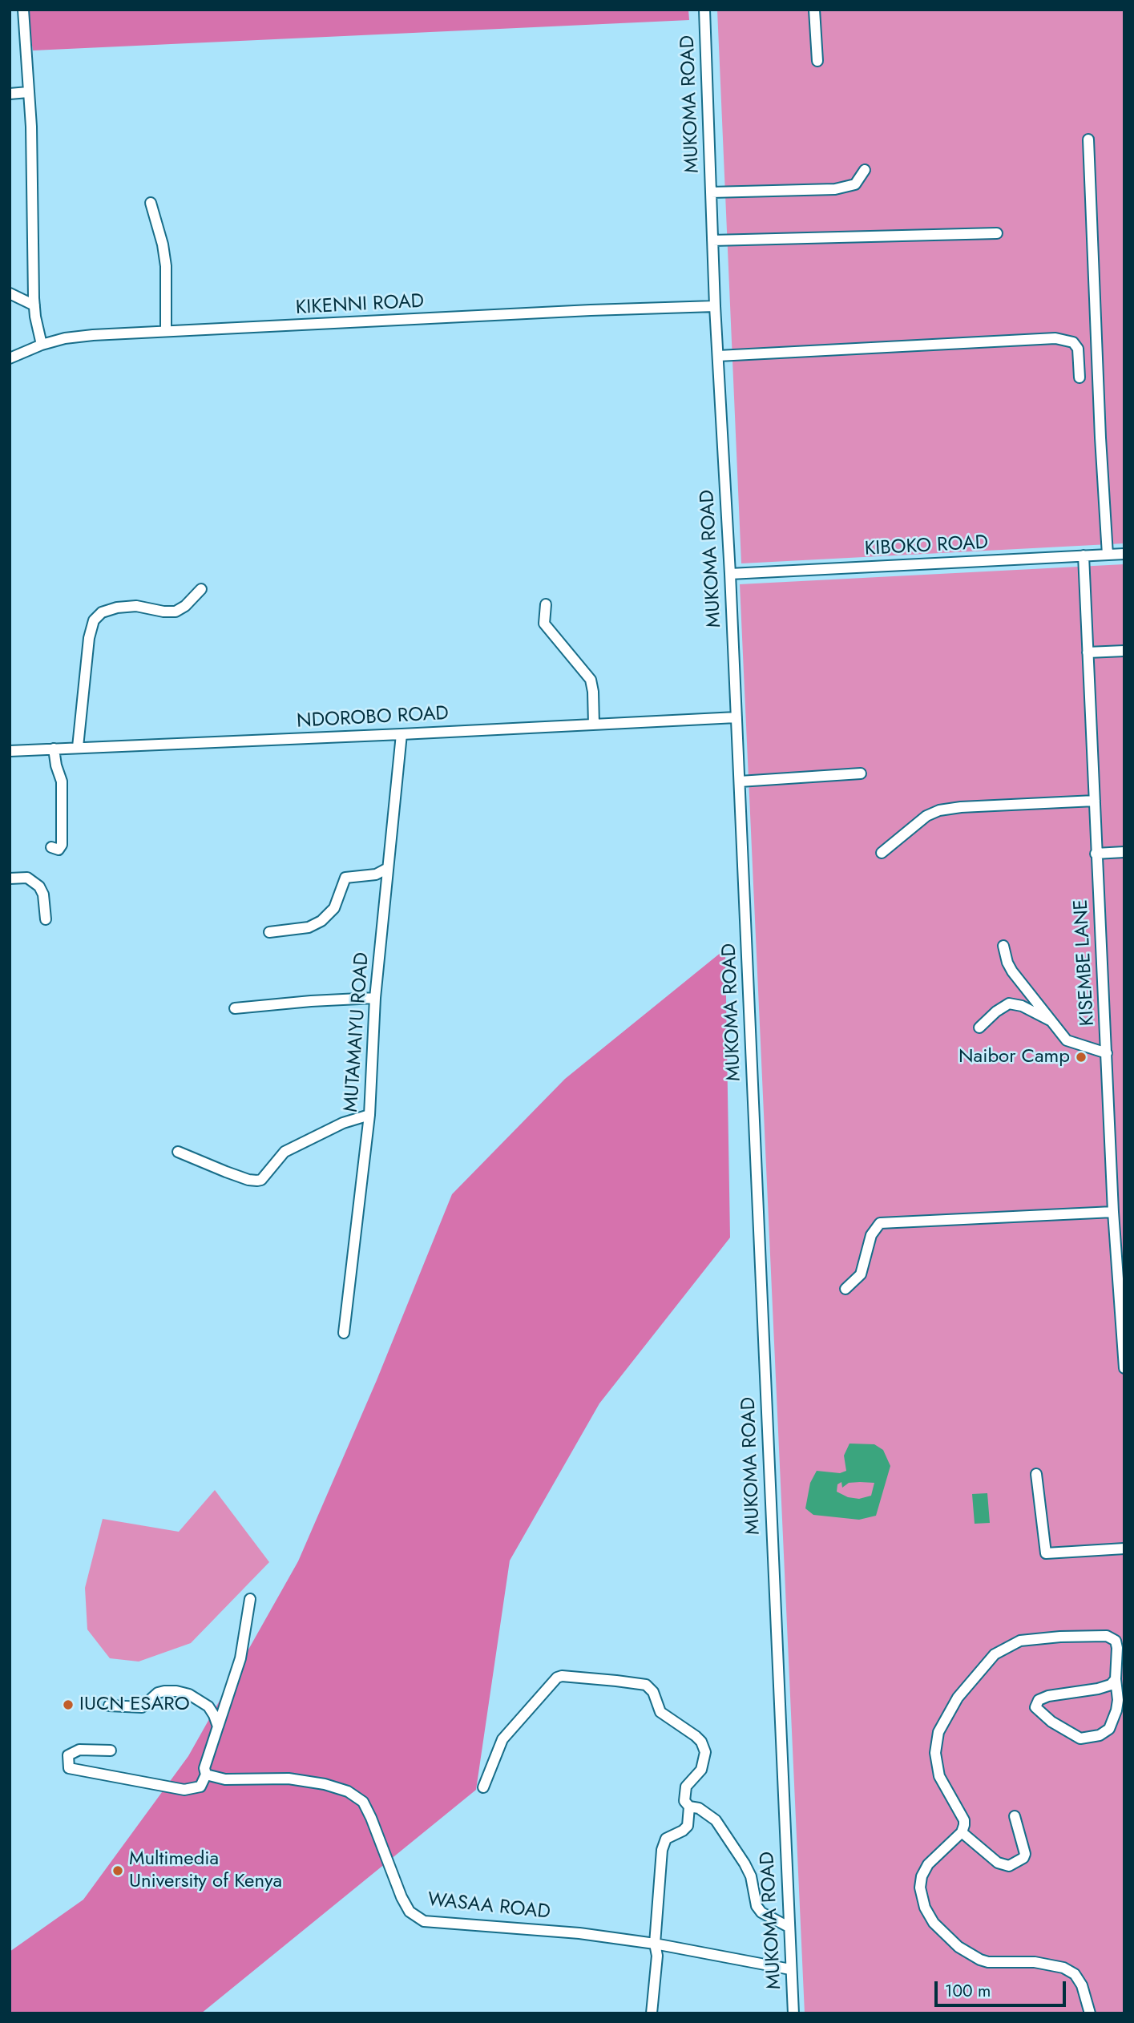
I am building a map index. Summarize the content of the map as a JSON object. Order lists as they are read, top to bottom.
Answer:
{
  "streets": {
    "street": [
      "MUKOMA ROAD",
      "KIKENNI ROAD",
      "KIBOKO ROAD",
      "NDOROBO ROAD",
      "KISEMBE LANE",
      "MUTAMAIYU ROAD",
      "WASAA ROAD"
    ]
  },
  "crossings": [
    ["MUKOMA ROAD", "KIKENNI ROAD"],
    ["MUKOMA ROAD", "KIBOKO ROAD"],
    ["MUKOMA ROAD", "NDOROBO ROAD"],
    ["MUKOMA ROAD", "WASAA ROAD"],
    ["KIBOKO ROAD", "KISEMBE LANE"],
    ["NDOROBO ROAD", "MUTAMAIYU ROAD"]
  ],
  "places": ["Naibor Camp", "IUCN ESARO", "Multimedia University of Kenya"],
  "scale_bar": "100 m"
}
